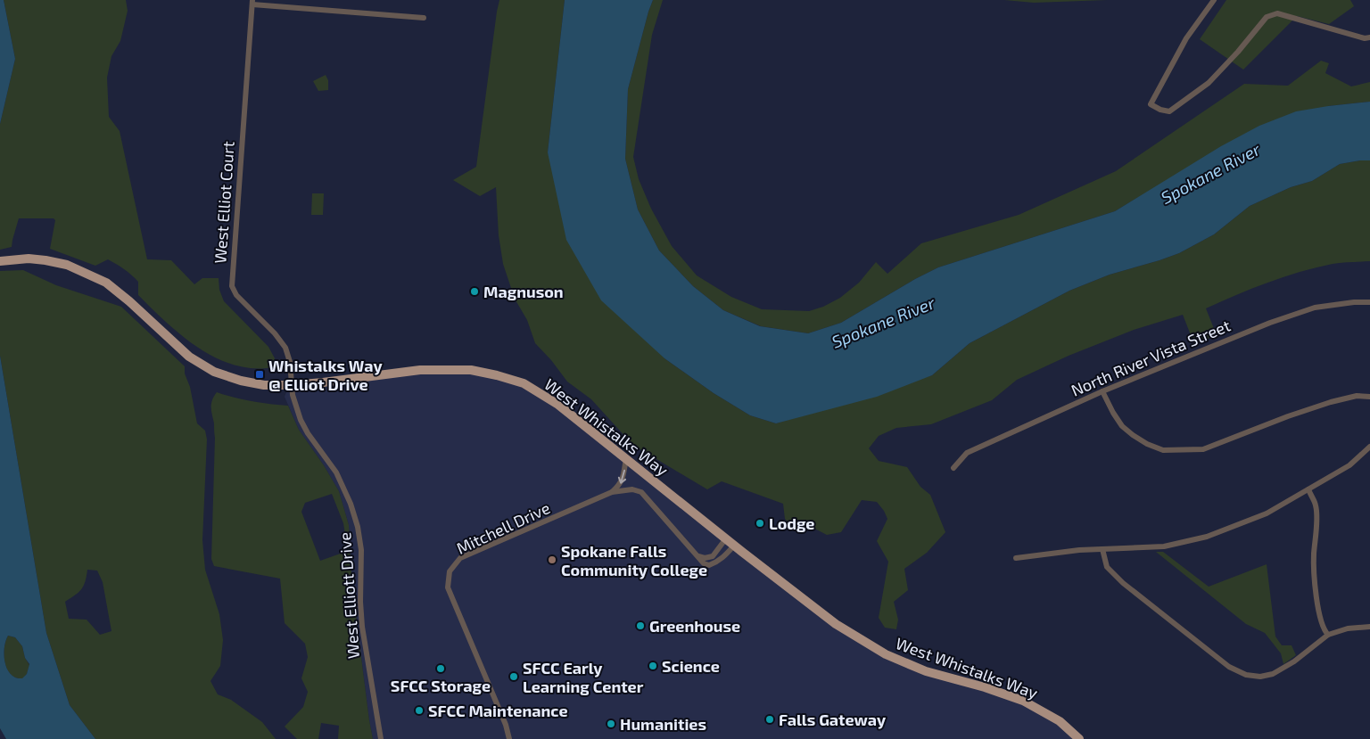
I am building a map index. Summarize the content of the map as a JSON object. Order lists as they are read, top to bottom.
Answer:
{
  "streets": {
    "main road": ["West Whistalks Way"],
    "street": [
      "West Elliot Court",
      "North River Vista Street",
      "Mitchell Drive",
      "West Elliott Drive"
    ]
  },
  "crossings": [
    ["West Elliot Court", "West Whistalks Way"],
    ["West Elliot Court", "West Elliott Drive"],
    ["West Whistalks Way", "West Elliott Drive"]
  ],
  "water": ["Spokane River"],
  "places": {
    "other": [
      "Magnuson",
      "Lodge",
      "Spokane Falls Community College",
      "Greenhouse",
      "Science",
      "SFCC Storage",
      "SFCC Early Learning Center",
      "SFCC Maintenance",
      "Falls Gateway",
      "Humanities"
    ],
    "transit": ["Whistalks Way @ Elliot Drive"]
  }
}
